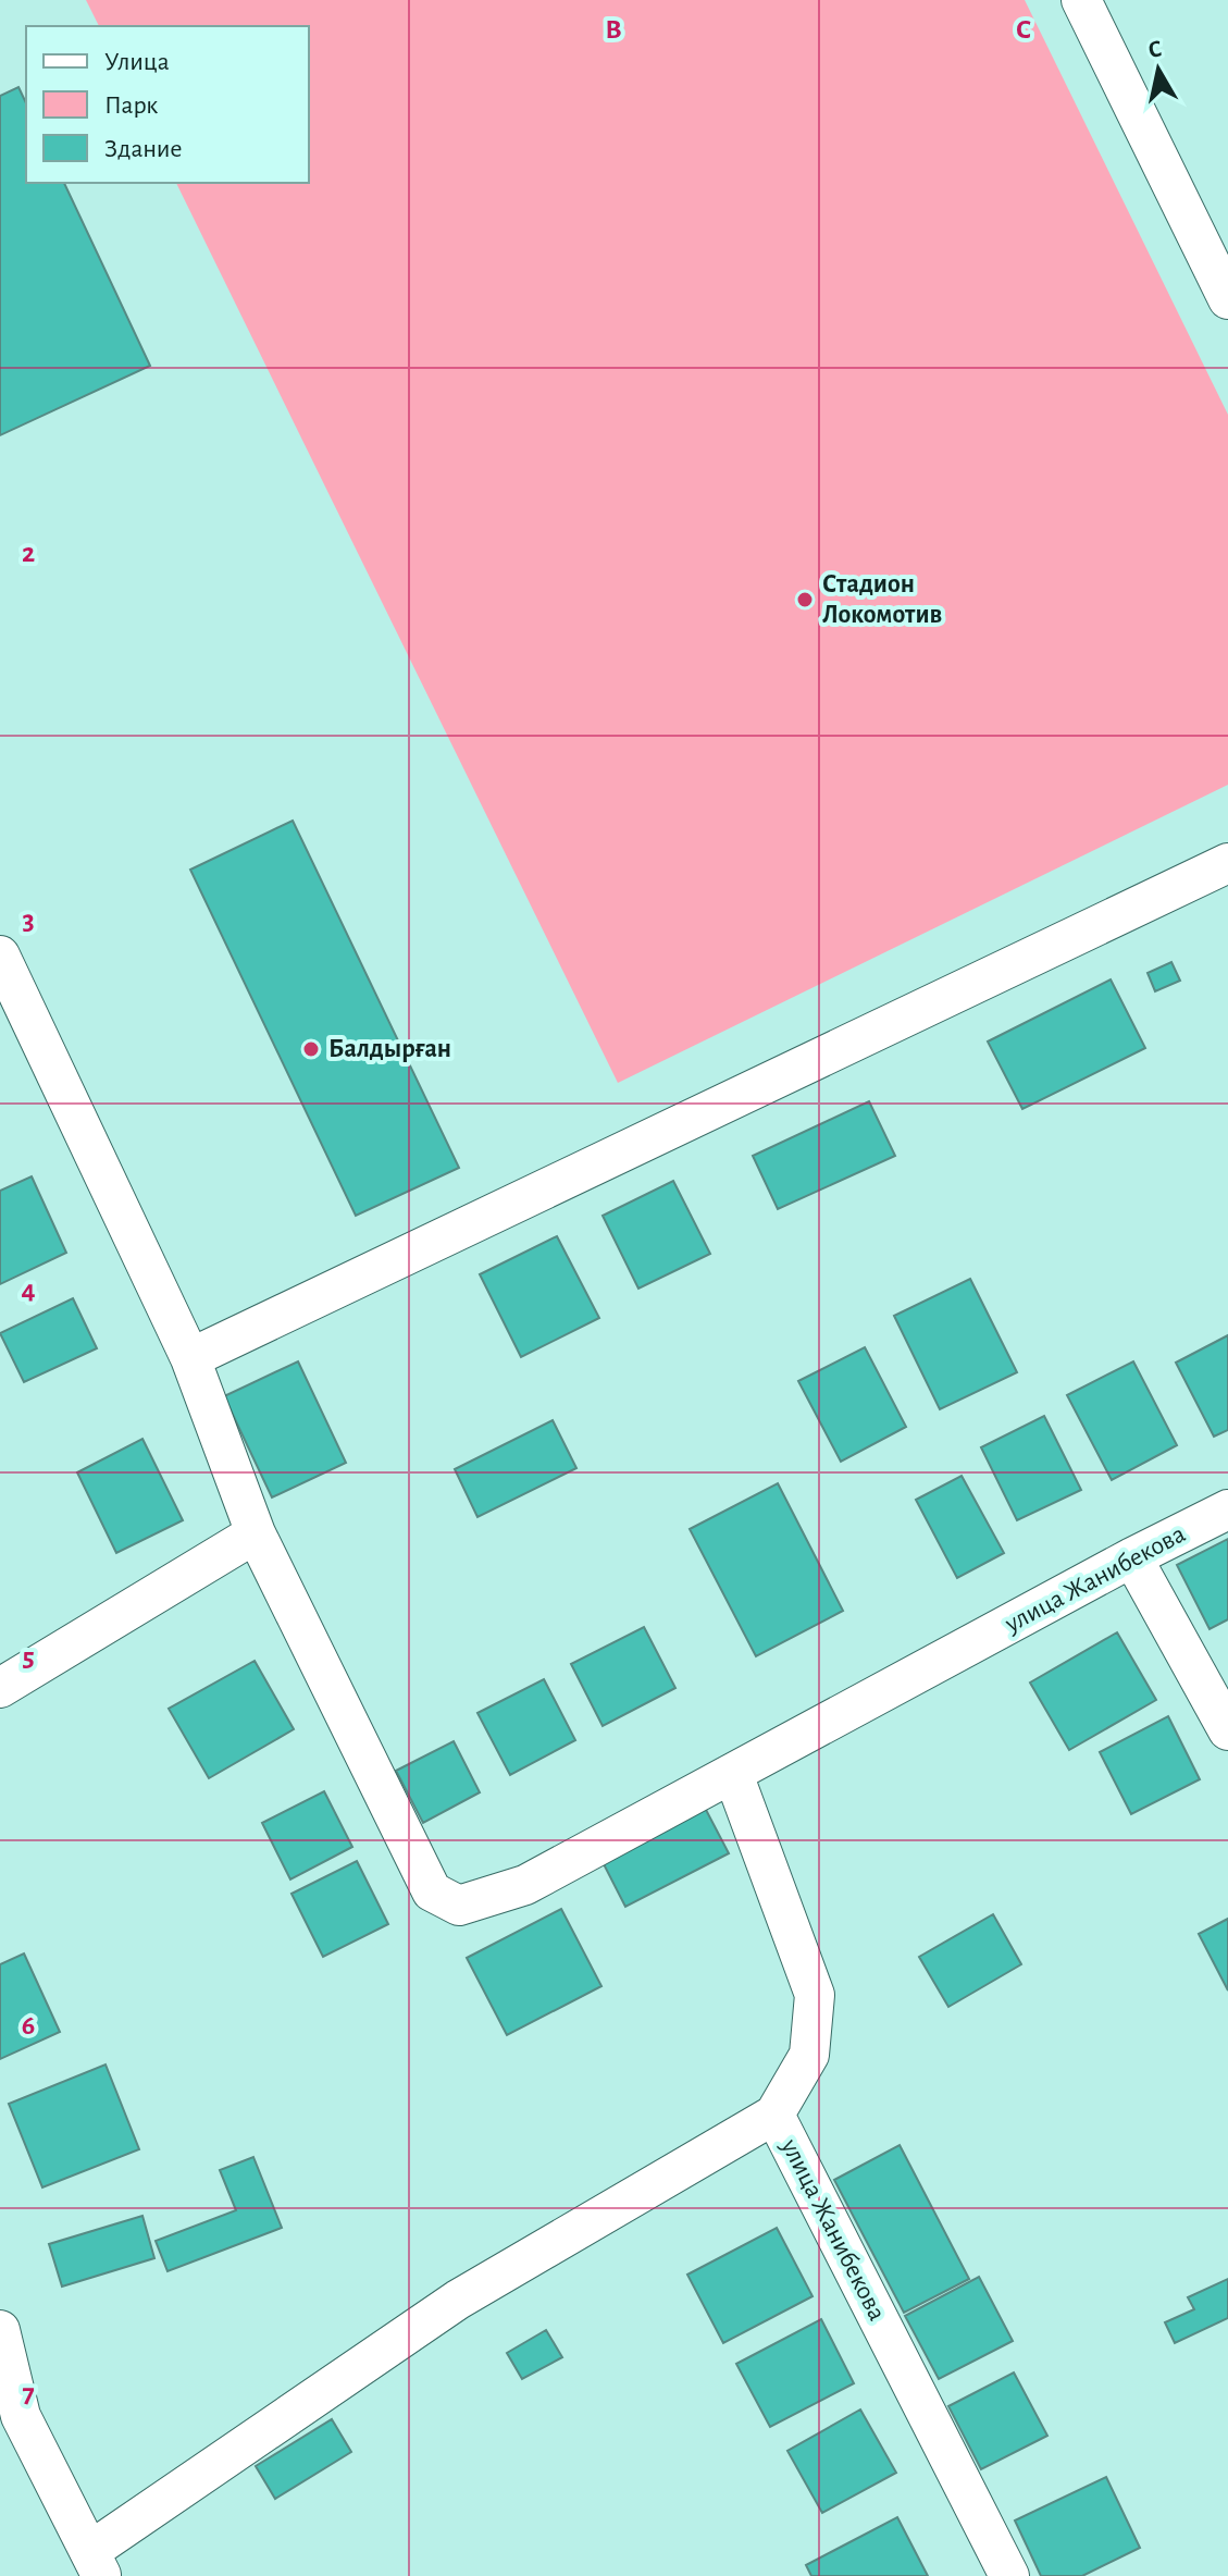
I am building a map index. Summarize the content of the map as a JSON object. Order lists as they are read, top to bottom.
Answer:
{
  "streets": {
    "street": ["улица Жанибекова"]
  },
  "places": ["Стадион Локомотив", "Балдырған"],
  "legend": ["Улица", "Парк", "Здание"],
  "north": "top",
  "grid": {
    "columns": ["B", "C"],
    "rows": [
      "2",
      "3",
      "4",
      "5",
      "6",
      "7"
    ]
  }
}
